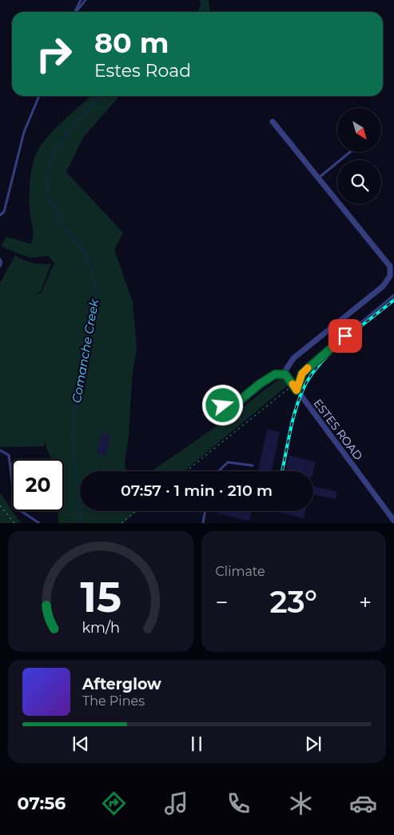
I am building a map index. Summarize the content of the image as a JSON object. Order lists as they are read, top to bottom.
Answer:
{
  "streets": {
    "street": ["ESTES ROAD"]
  },
  "water": ["Comanche Creek"],
  "north": "bottom right",
  "page": {
    "turn": ["80 m", "Estes Road"],
    "limit": "20",
    "trip": "07:57 · 1 min · 210 m",
    "tile": "Climate",
    "heat": ["−", "23°", "+"],
    "song": ["Afterglow", "The Pines"],
    "tabs": "07:56",
    "gauge": ["15", "km/h"]
  }
}
